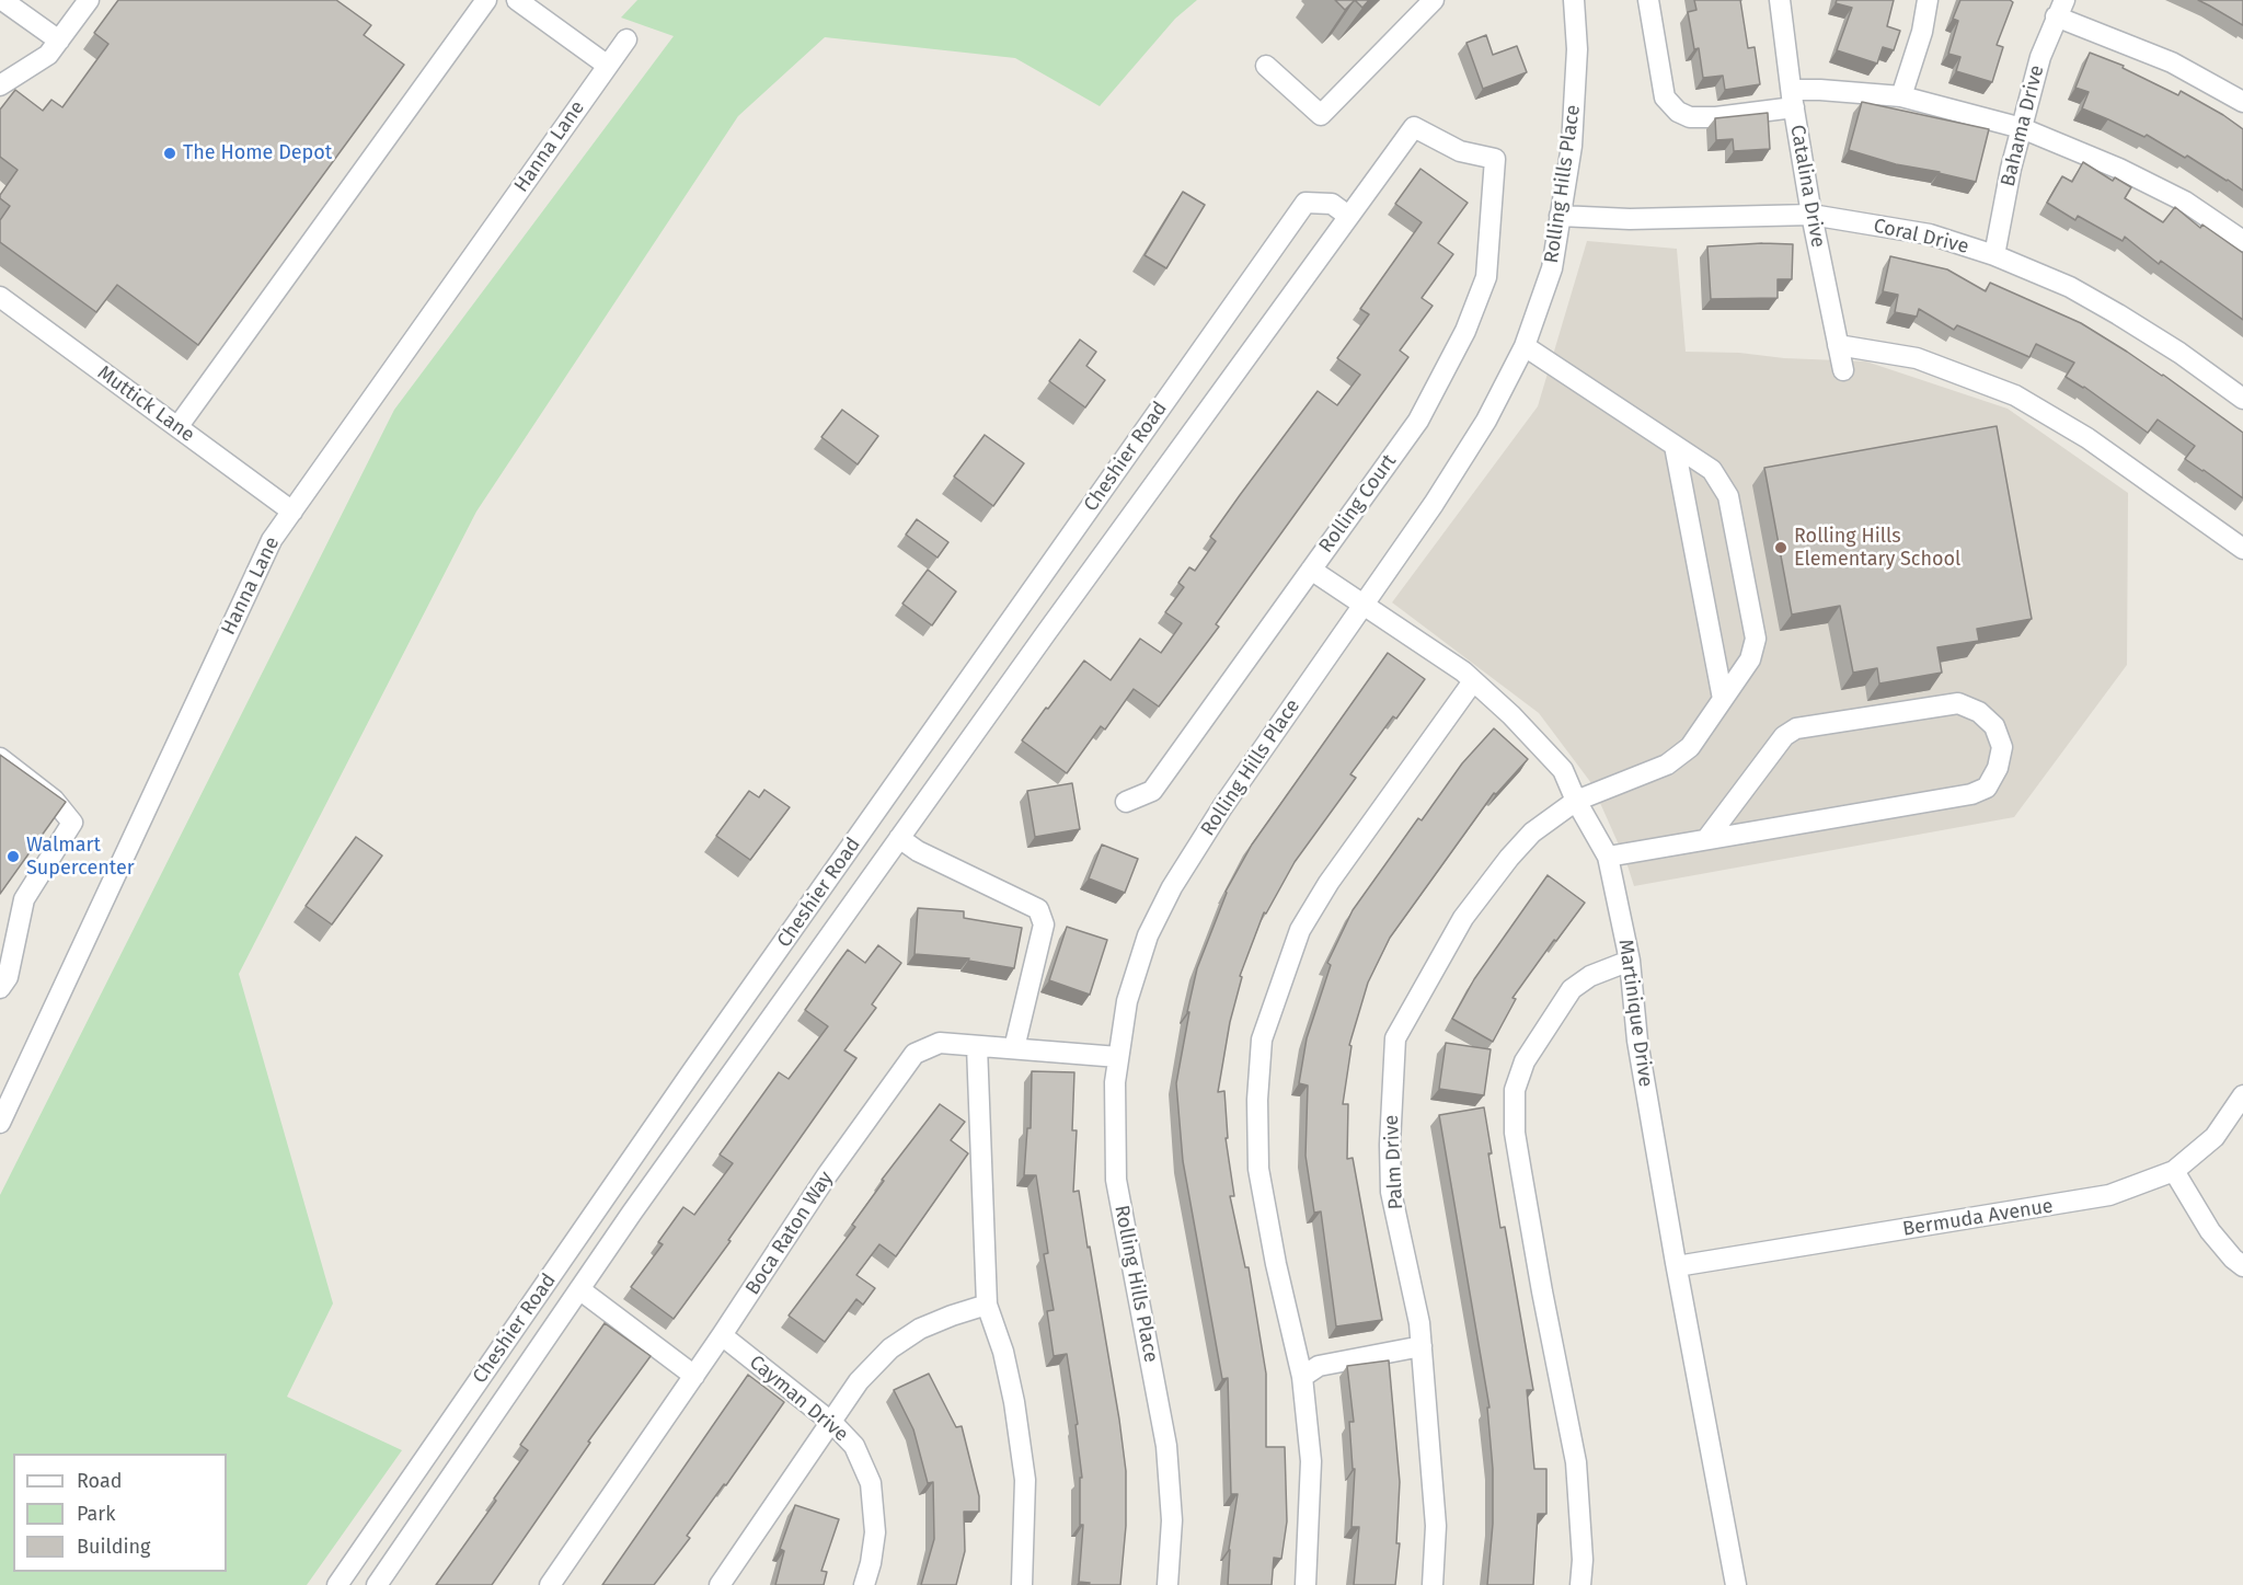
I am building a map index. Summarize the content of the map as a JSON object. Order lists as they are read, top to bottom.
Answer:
{
  "streets": {
    "street": [
      "Bahama Drive",
      "Hanna Lane",
      "Rolling Hills Place",
      "Catalina Drive",
      "Coral Drive",
      "Muttick Lane",
      "Cheshier Road",
      "Rolling Court",
      "Martinique Drive",
      "Palm Drive",
      "Bermuda Avenue",
      "Boca Raton Way",
      "Cayman Drive"
    ]
  },
  "crossings": [
    ["Bahama Drive", "Coral Drive"],
    ["Hanna Lane", "Muttick Lane"],
    ["Rolling Hills Place", "Coral Drive"],
    ["Rolling Hills Place", "Martinique Drive"],
    ["Rolling Hills Place", "Palm Drive"],
    ["Rolling Hills Place", "Boca Raton Way"],
    ["Catalina Drive", "Coral Drive"],
    ["Cheshier Road", "Rolling Court"],
    ["Rolling Court", "Martinique Drive"],
    ["Martinique Drive", "Palm Drive"],
    ["Martinique Drive", "Bermuda Avenue"],
    ["Boca Raton Way", "Cayman Drive"]
  ],
  "places": ["The Home Depot", "Rolling Hills Elementary School", "Walmart Supercenter"],
  "legend": ["Road", "Park", "Building"]
}
